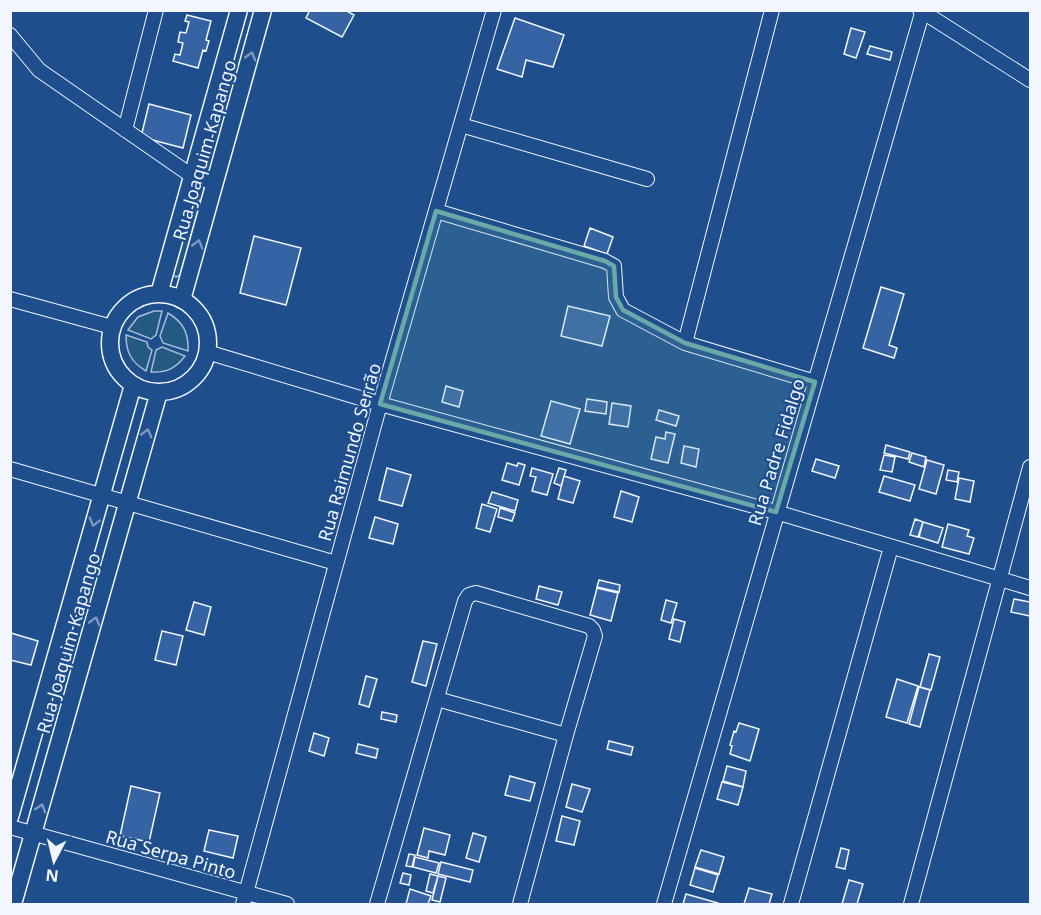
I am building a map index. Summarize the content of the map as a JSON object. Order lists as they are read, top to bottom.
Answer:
{
  "streets": {
    "main road": ["Rua Joaquim Kapango"],
    "street": ["Rua Raimundo Serrão", "Rua Padre Fidalgo", "Rua Serpa Pinto"]
  },
  "crossings": [
    ["Rua Joaquim Kapango", "Rua Serpa Pinto"],
    ["Rua Raimundo Serrão", "Rua Serpa Pinto"]
  ],
  "north": "bottom"
}
